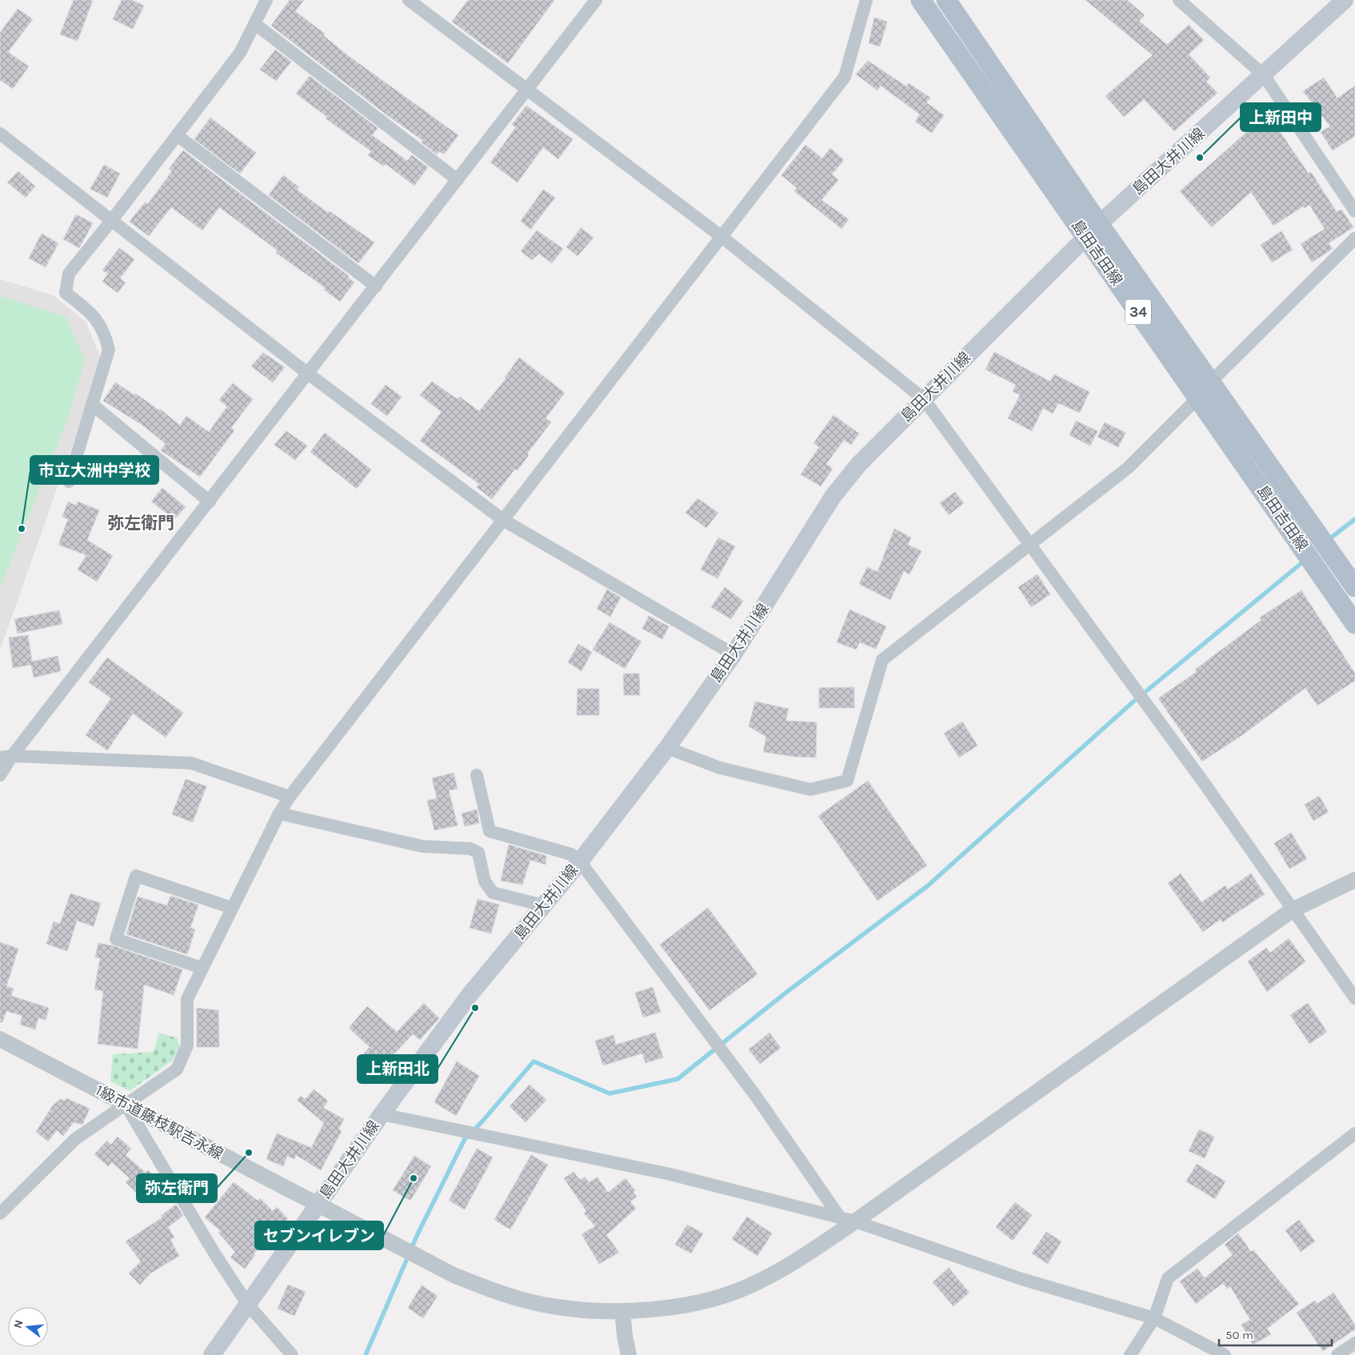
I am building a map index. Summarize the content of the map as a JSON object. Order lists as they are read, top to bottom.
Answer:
{
  "streets": {
    "main road": ["島田大井川線", "島田吉田線", "34"],
    "street": ["1級市道藤枝駅吉永線"]
  },
  "crossings": [
    ["島田大井川線", "島田吉田線"],
    ["島田大井川線", "1級市道藤枝駅吉永線"]
  ],
  "districts": ["弥左衛門"],
  "places": [
    "上新田中",
    "市立大洲中学校",
    "上新田北",
    "弥左衛門",
    "セブンイレブン"
  ],
  "scale_bar": "50 m",
  "north": "left"
}
